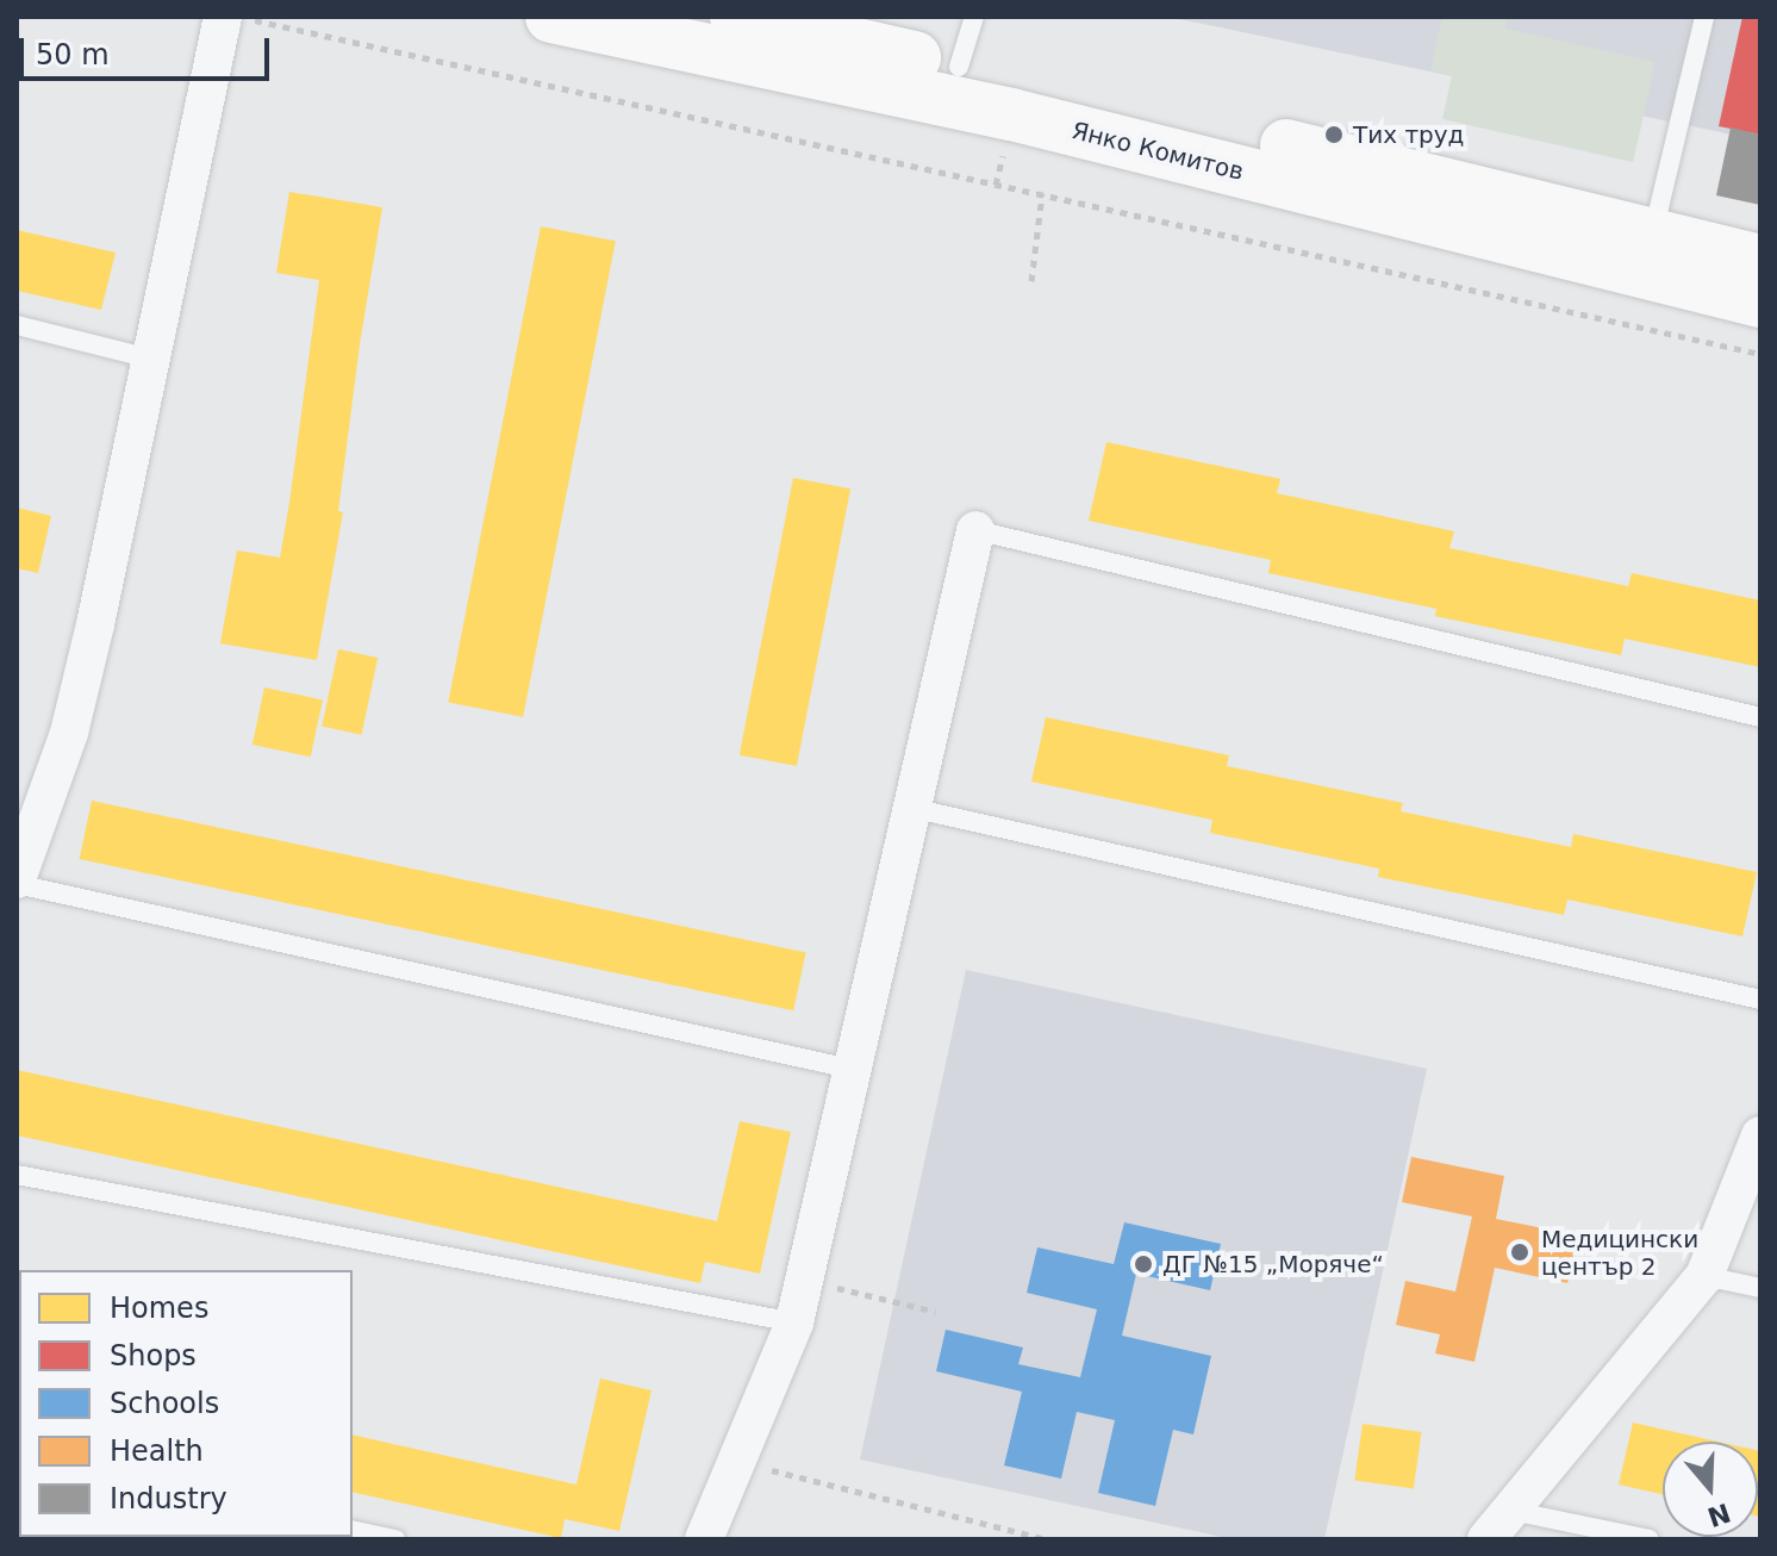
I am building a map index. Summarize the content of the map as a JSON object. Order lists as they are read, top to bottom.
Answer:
{
  "streets": {
    "main road": ["Янко Комитов"]
  },
  "places": ["Тих труд", "Медицински център 2", "ДГ №15 „Моряче“"],
  "legend": [
    "Homes",
    "Shops",
    "Schools",
    "Health",
    "Industry"
  ],
  "scale_bar": "50 m",
  "north": "bottom"
}
